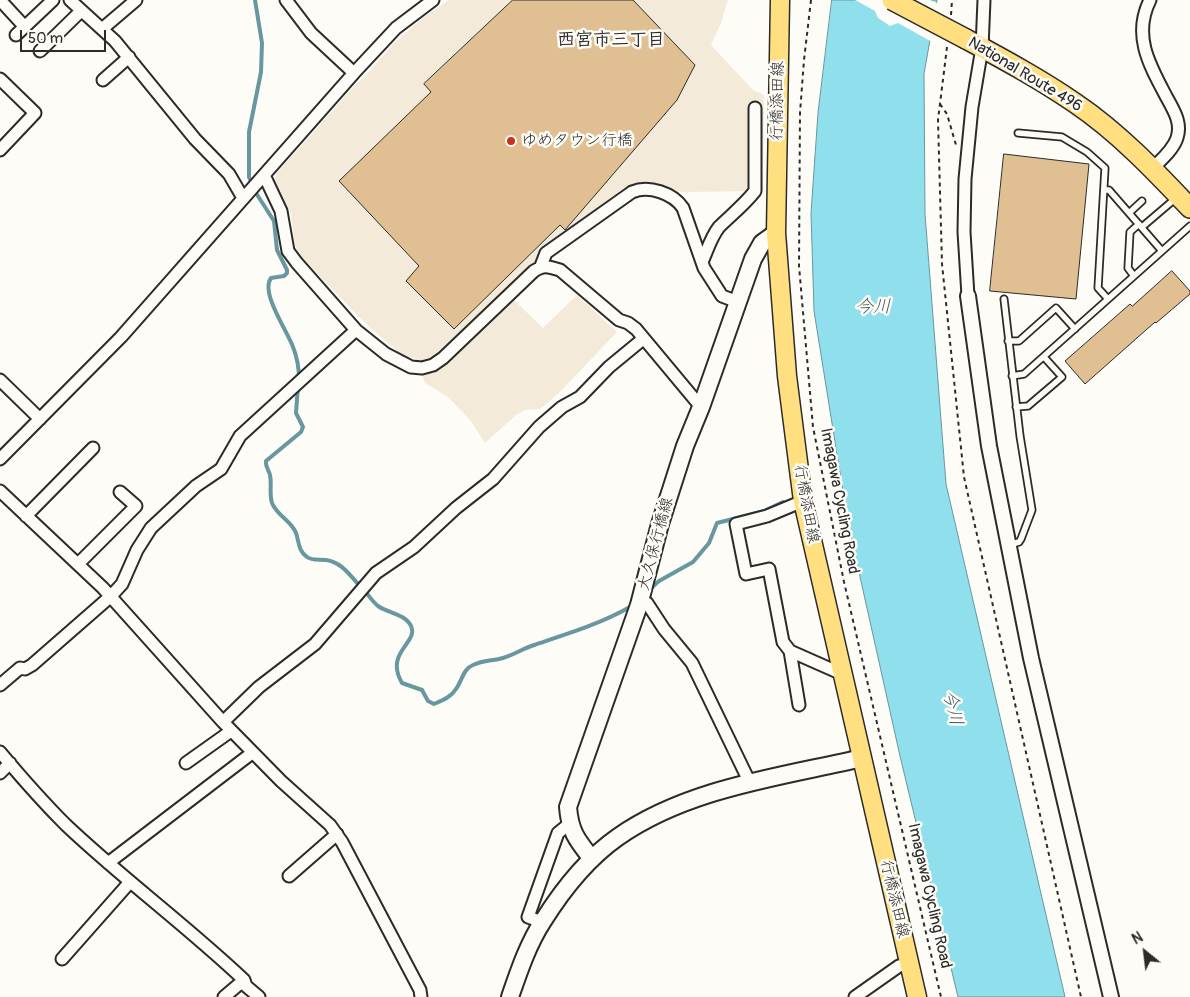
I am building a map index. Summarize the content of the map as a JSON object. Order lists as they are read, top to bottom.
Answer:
{
  "streets": {
    "highway": ["National Route 496"],
    "main road": ["行橋添田線", "大久保行橋線"],
    "path": ["Imagawa Cycling Road"]
  },
  "crossings": [
    ["行橋添田線", "大久保行橋線"]
  ],
  "districts": ["西宮市三丁目"],
  "water": ["今川"],
  "places": ["ゆめタウン行橋"],
  "scale_bar": "50 m",
  "north": "top left"
}
